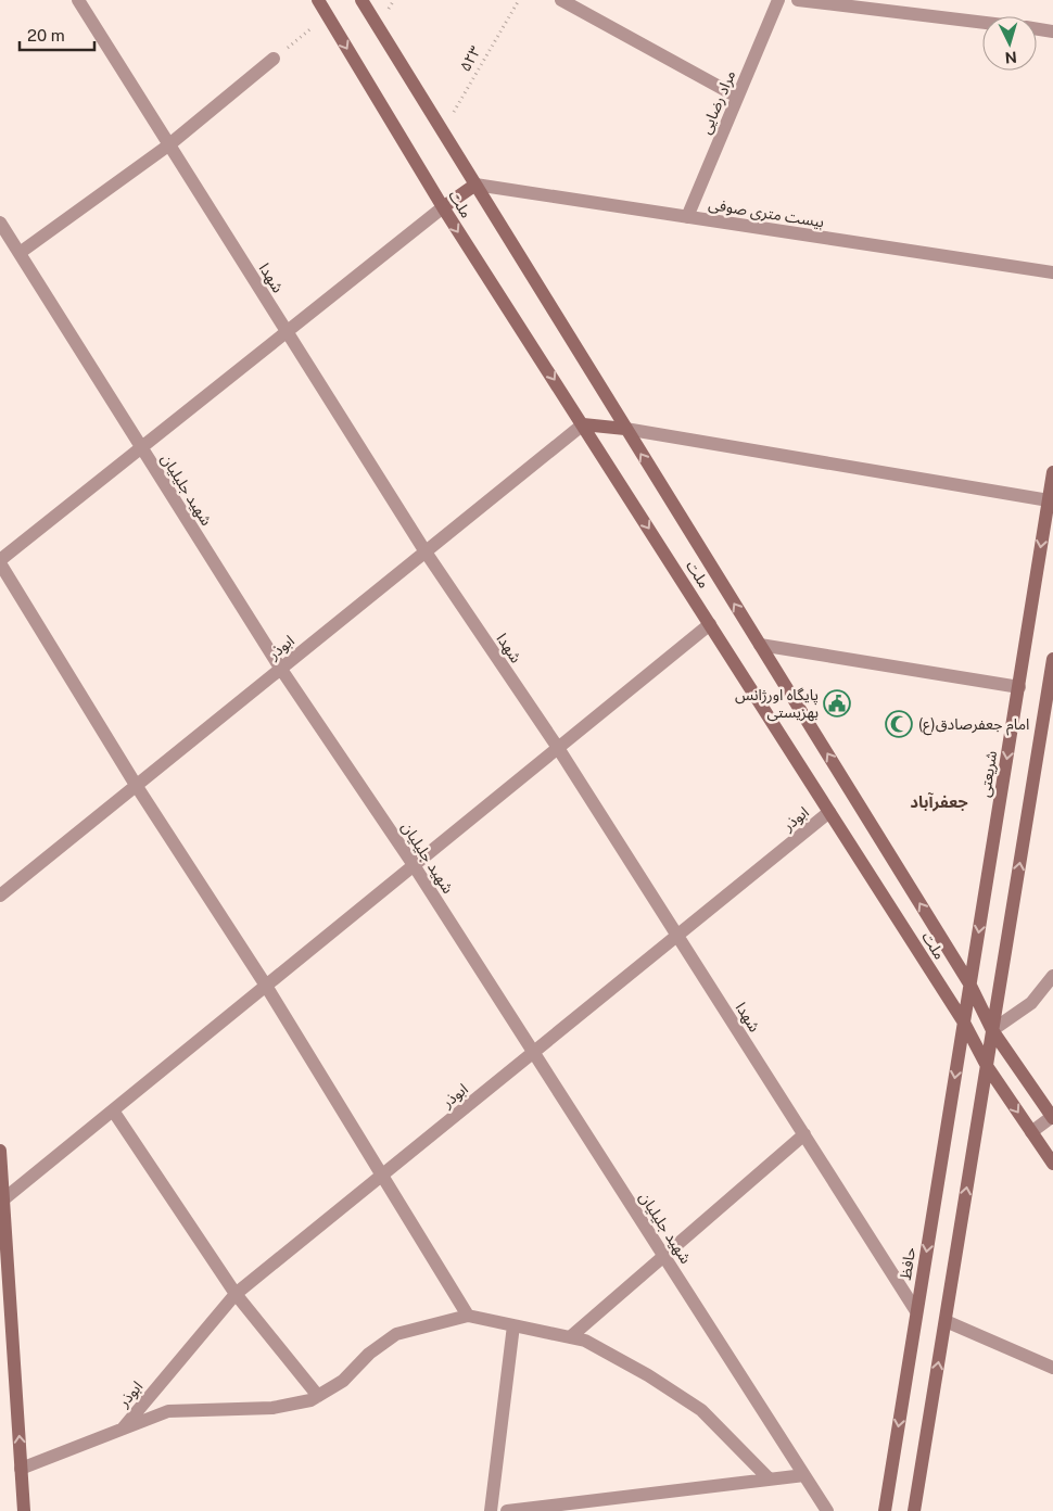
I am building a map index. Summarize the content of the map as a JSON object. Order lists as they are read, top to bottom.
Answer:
{
  "streets": {
    "street": [
      "مراد رضایی",
      "ملت",
      "بیست متری صوفی",
      "شهدا",
      "شهید جلیلیان",
      "ابوذر",
      "شریعتی",
      "حافظ"
    ],
    "path": ["۵۲۳"]
  },
  "crossings": [
    ["۵۲۳", "ملت"],
    ["مراد رضایی", "بیست متری صوفی"],
    ["ملت", "بیست متری صوفی"],
    ["ملت", "ابوذر"],
    ["ملت", "شریعتی"],
    ["ملت", "حافظ"],
    ["شهدا", "ابوذر"],
    ["شهدا", "حافظ"],
    ["شهید جلیلیان", "ابوذر"],
    ["شریعتی", "حافظ"]
  ],
  "districts": ["جعفرآباد"],
  "places": {
    "public building": ["پایگاه اورژانس بهزیستی"],
    "mosque": ["امام جعفرصادق(ع)"]
  },
  "scale_bar": "20 m",
  "north": "bottom"
}
